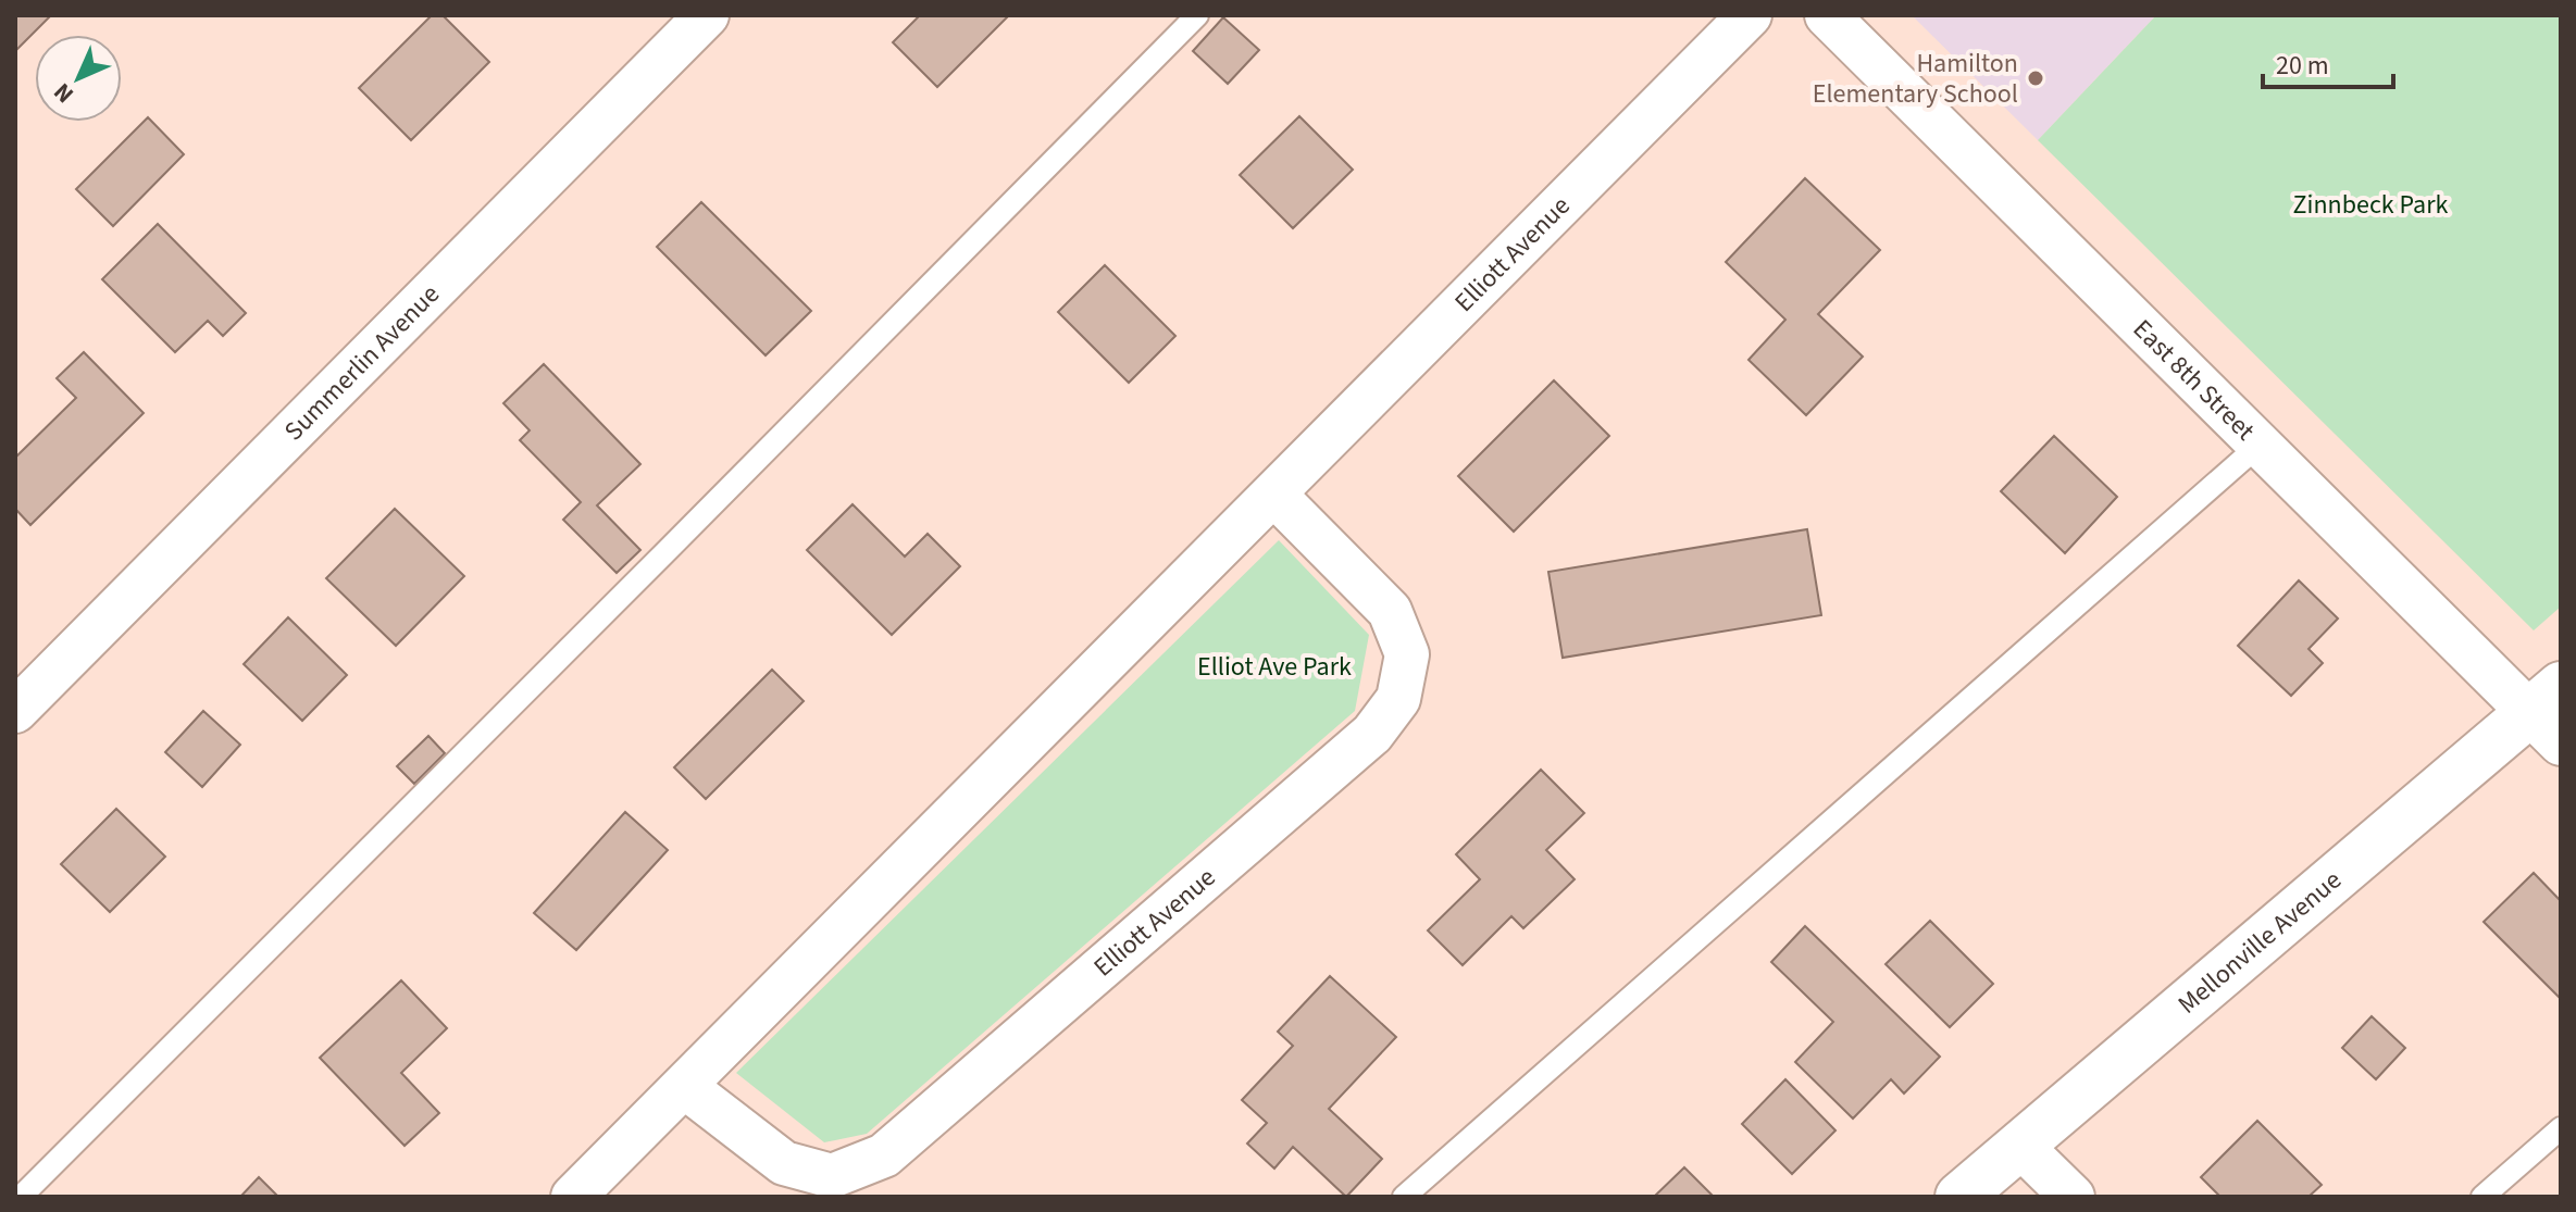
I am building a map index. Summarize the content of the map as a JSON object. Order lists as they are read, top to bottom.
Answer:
{
  "streets": {
    "street": [
      "Elliott Avenue",
      "Summerlin Avenue",
      "East 8th Street",
      "Mellonville Avenue"
    ]
  },
  "crossings": [
    ["East 8th Street", "Mellonville Avenue"]
  ],
  "parks": ["Zinnbeck Park", "Elliot Ave Park"],
  "places": ["Hamilton Elementary School"],
  "scale_bar": "20 m",
  "north": "bottom left"
}
